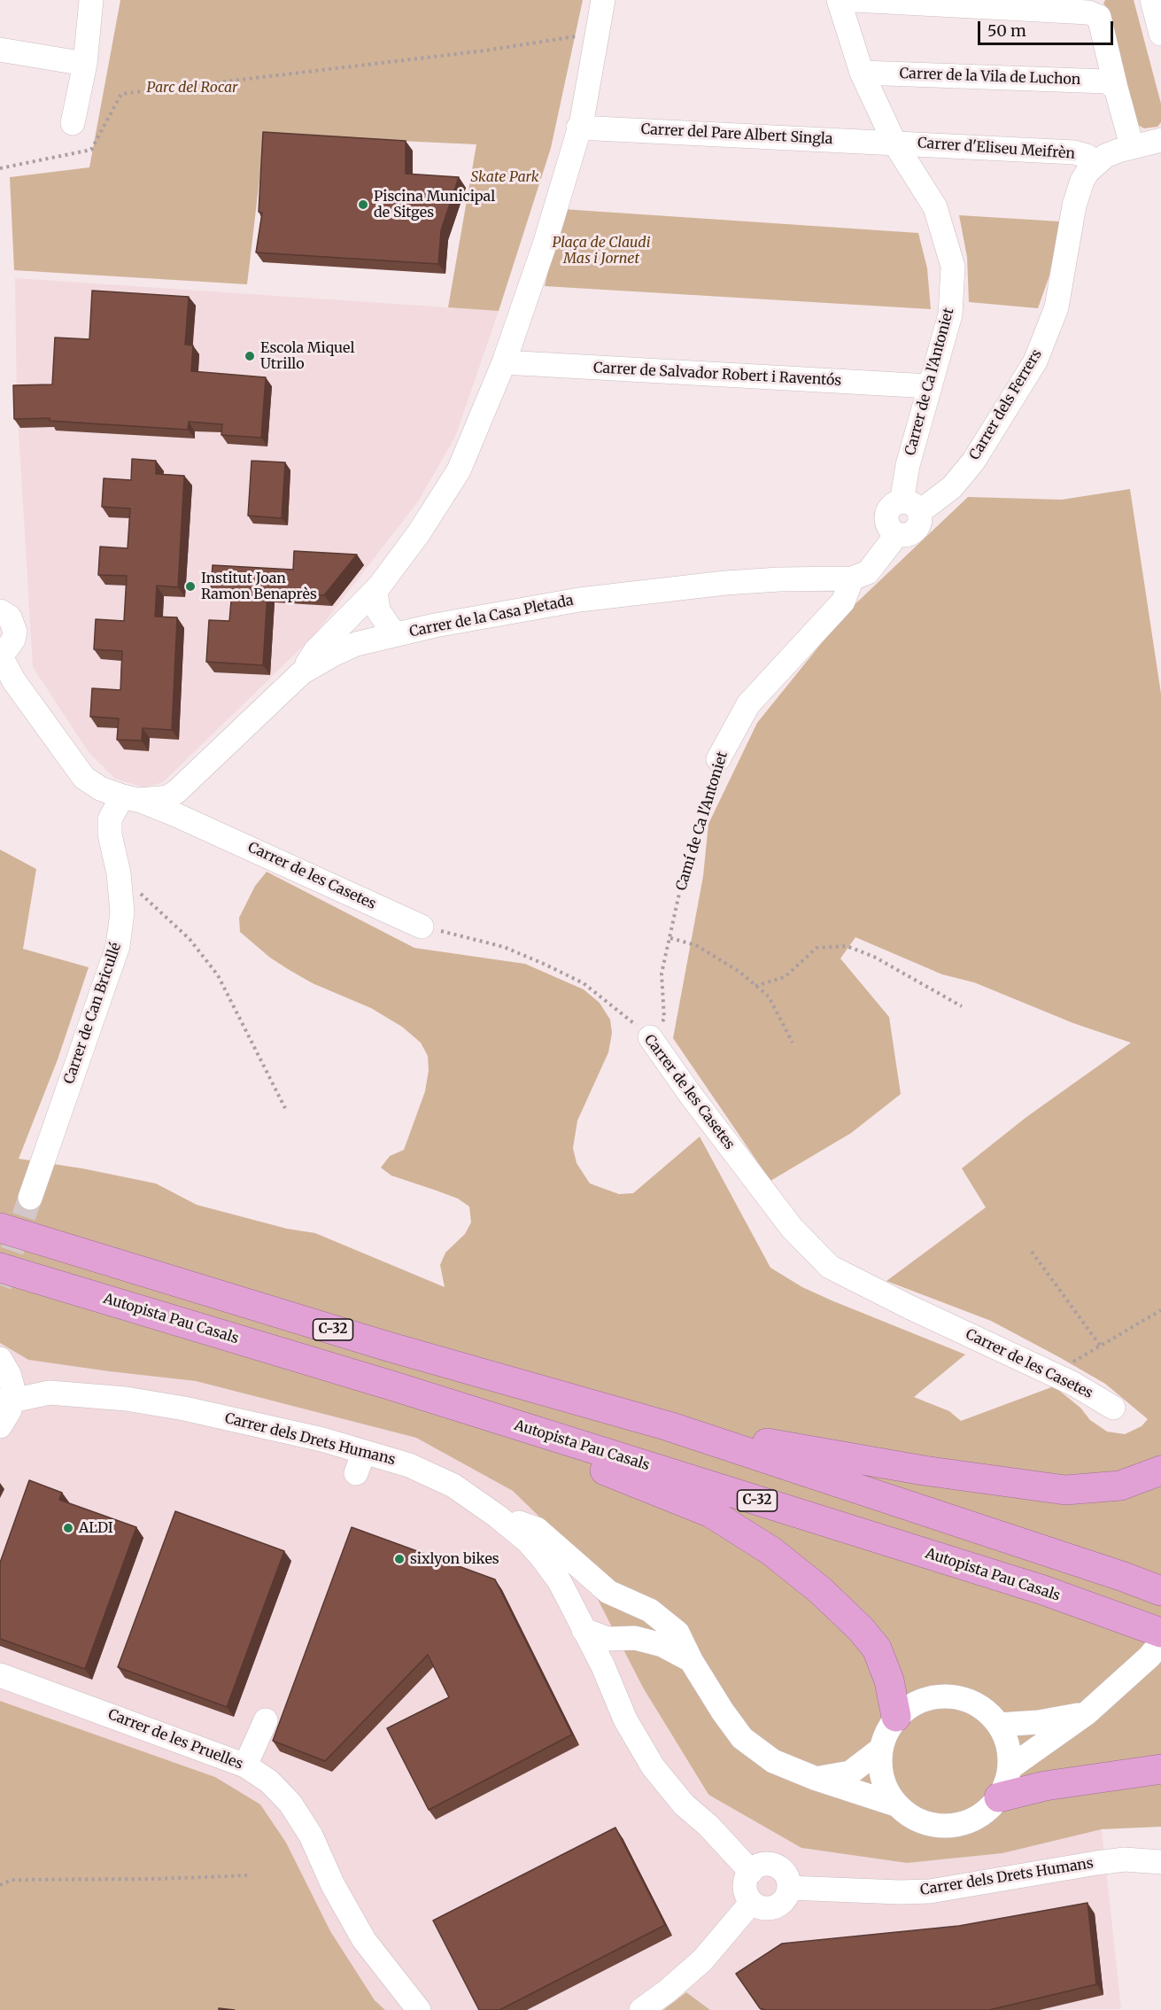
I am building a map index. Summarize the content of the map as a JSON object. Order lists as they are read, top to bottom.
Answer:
{
  "streets": {
    "highway": ["Autopista Pau Casals", "C-32"],
    "street": [
      "Carrer de la Vila de Luchon",
      "Carrer del Pare Albert Singla",
      "Carrer d'Eliseu Meifrèn",
      "Carrer de Salvador Robert i Raventós",
      "Carrer de Ca l'Antoniet",
      "Carrer dels Ferrers",
      "Carrer de la Casa Pletada",
      "Camí de Ca l'Antoniet",
      "Carrer de les Casetes",
      "Carrer de Can Bricullé",
      "Carrer dels Drets Humans",
      "Carrer de les Pruelles"
    ]
  },
  "crossings": [
    ["Carrer de la Vila de Luchon", "Carrer de Ca l'Antoniet"],
    ["Carrer del Pare Albert Singla", "Carrer d'Eliseu Meifrèn"],
    ["Carrer del Pare Albert Singla", "Carrer de Ca l'Antoniet"],
    ["Carrer d'Eliseu Meifrèn", "Carrer de Ca l'Antoniet"],
    ["Carrer d'Eliseu Meifrèn", "Carrer dels Ferrers"],
    ["Carrer de Salvador Robert i Raventós", "Carrer de Ca l'Antoniet"],
    ["Carrer de Ca l'Antoniet", "Carrer dels Ferrers"],
    ["Carrer de la Casa Pletada", "Camí de Ca l'Antoniet"],
    ["Carrer de la Casa Pletada", "Carrer de les Casetes"],
    ["Carrer de la Casa Pletada", "Carrer de Can Bricullé"],
    ["Camí de Ca l'Antoniet", "Carrer de les Casetes"],
    ["Carrer de les Casetes", "Carrer de Can Bricullé"]
  ],
  "parks": ["Parc del Rocar", "Skate Park", "Plaça de Claudi Mas i Jornet"],
  "places": [
    "Piscina Municipal de Sitges",
    "Escola Miquel Utrillo",
    "Institut Joan Ramon Benaprès",
    "ALDI",
    "sixlyon bikes"
  ],
  "scale_bar": "50 m"
}
